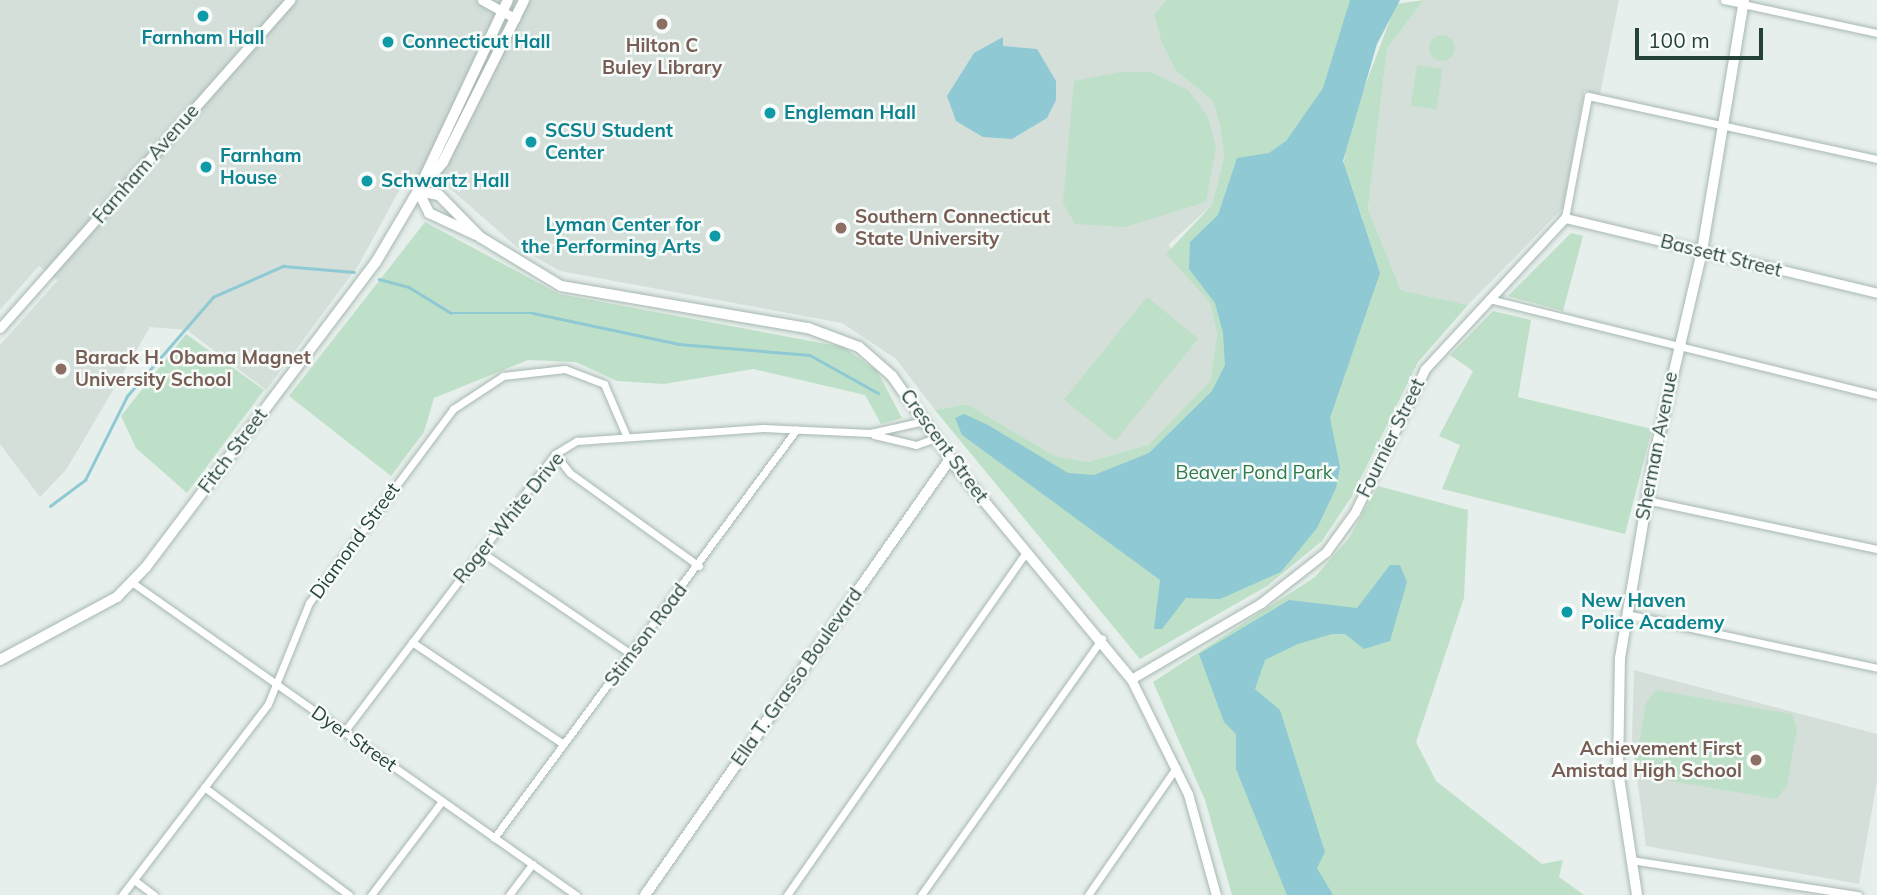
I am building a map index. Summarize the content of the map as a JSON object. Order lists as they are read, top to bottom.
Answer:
{
  "streets": {
    "main road": [
      "Crescent Street",
      "Sherman Avenue",
      "Fitch Street",
      "Ella T. Grasso Boulevard"
    ],
    "street": [
      "Farnham Avenue",
      "Bassett Street",
      "Fournier Street",
      "Roger White Drive",
      "Diamond Street",
      "Stimson Road",
      "Dyer Street"
    ]
  },
  "crossings": [
    ["Bassett Street", "Fournier Street"],
    ["Bassett Street", "Sherman Avenue"],
    ["Fournier Street", "Crescent Street"],
    ["Crescent Street", "Fitch Street"],
    ["Crescent Street", "Roger White Drive"],
    ["Crescent Street", "Ella T. Grasso Boulevard"],
    ["Fitch Street", "Dyer Street"],
    ["Roger White Drive", "Diamond Street"],
    ["Roger White Drive", "Stimson Road"],
    ["Roger White Drive", "Dyer Street"],
    ["Diamond Street", "Dyer Street"],
    ["Stimson Road", "Dyer Street"]
  ],
  "parks": ["Beaver Pond Park"],
  "places": [
    "Farnham Hall",
    "Hilton C Buley Library",
    "Connecticut Hall",
    "Engleman Hall",
    "SCSU Student Center",
    "Farnham House",
    "Schwartz Hall",
    "Southern Connecticut State University",
    "Lyman Center for the Performing Arts",
    "Barack H. Obama Magnet University School",
    "New Haven Police Academy",
    "Achievement First Amistad High School"
  ],
  "scale_bar": "100 m"
}
